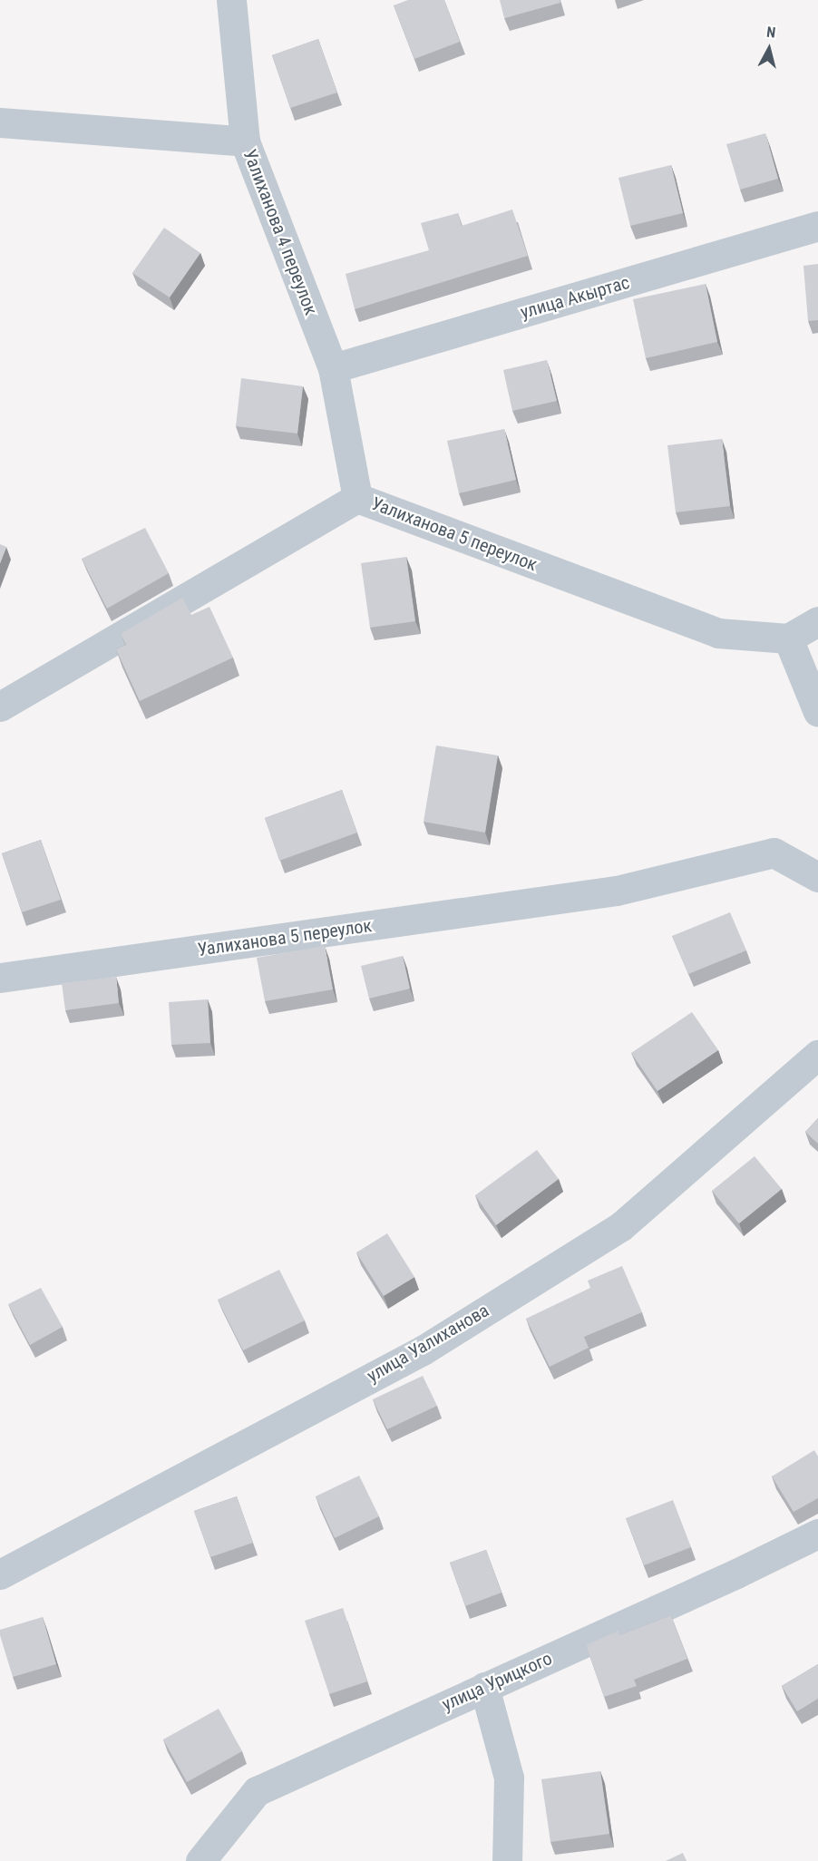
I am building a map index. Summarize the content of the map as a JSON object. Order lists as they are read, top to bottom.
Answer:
{
  "streets": {
    "street": [
      "Уалиханова 4 переулок",
      "улица Акыртас",
      "Уалиханова 5 переулок",
      "улица Уалиханова",
      "улица Урицкого"
    ]
  },
  "crossings": [
    ["Уалиханова 4 переулок", "улица Акыртас"],
    ["Уалиханова 4 переулок", "Уалиханова 5 переулок"]
  ],
  "north": "top"
}
